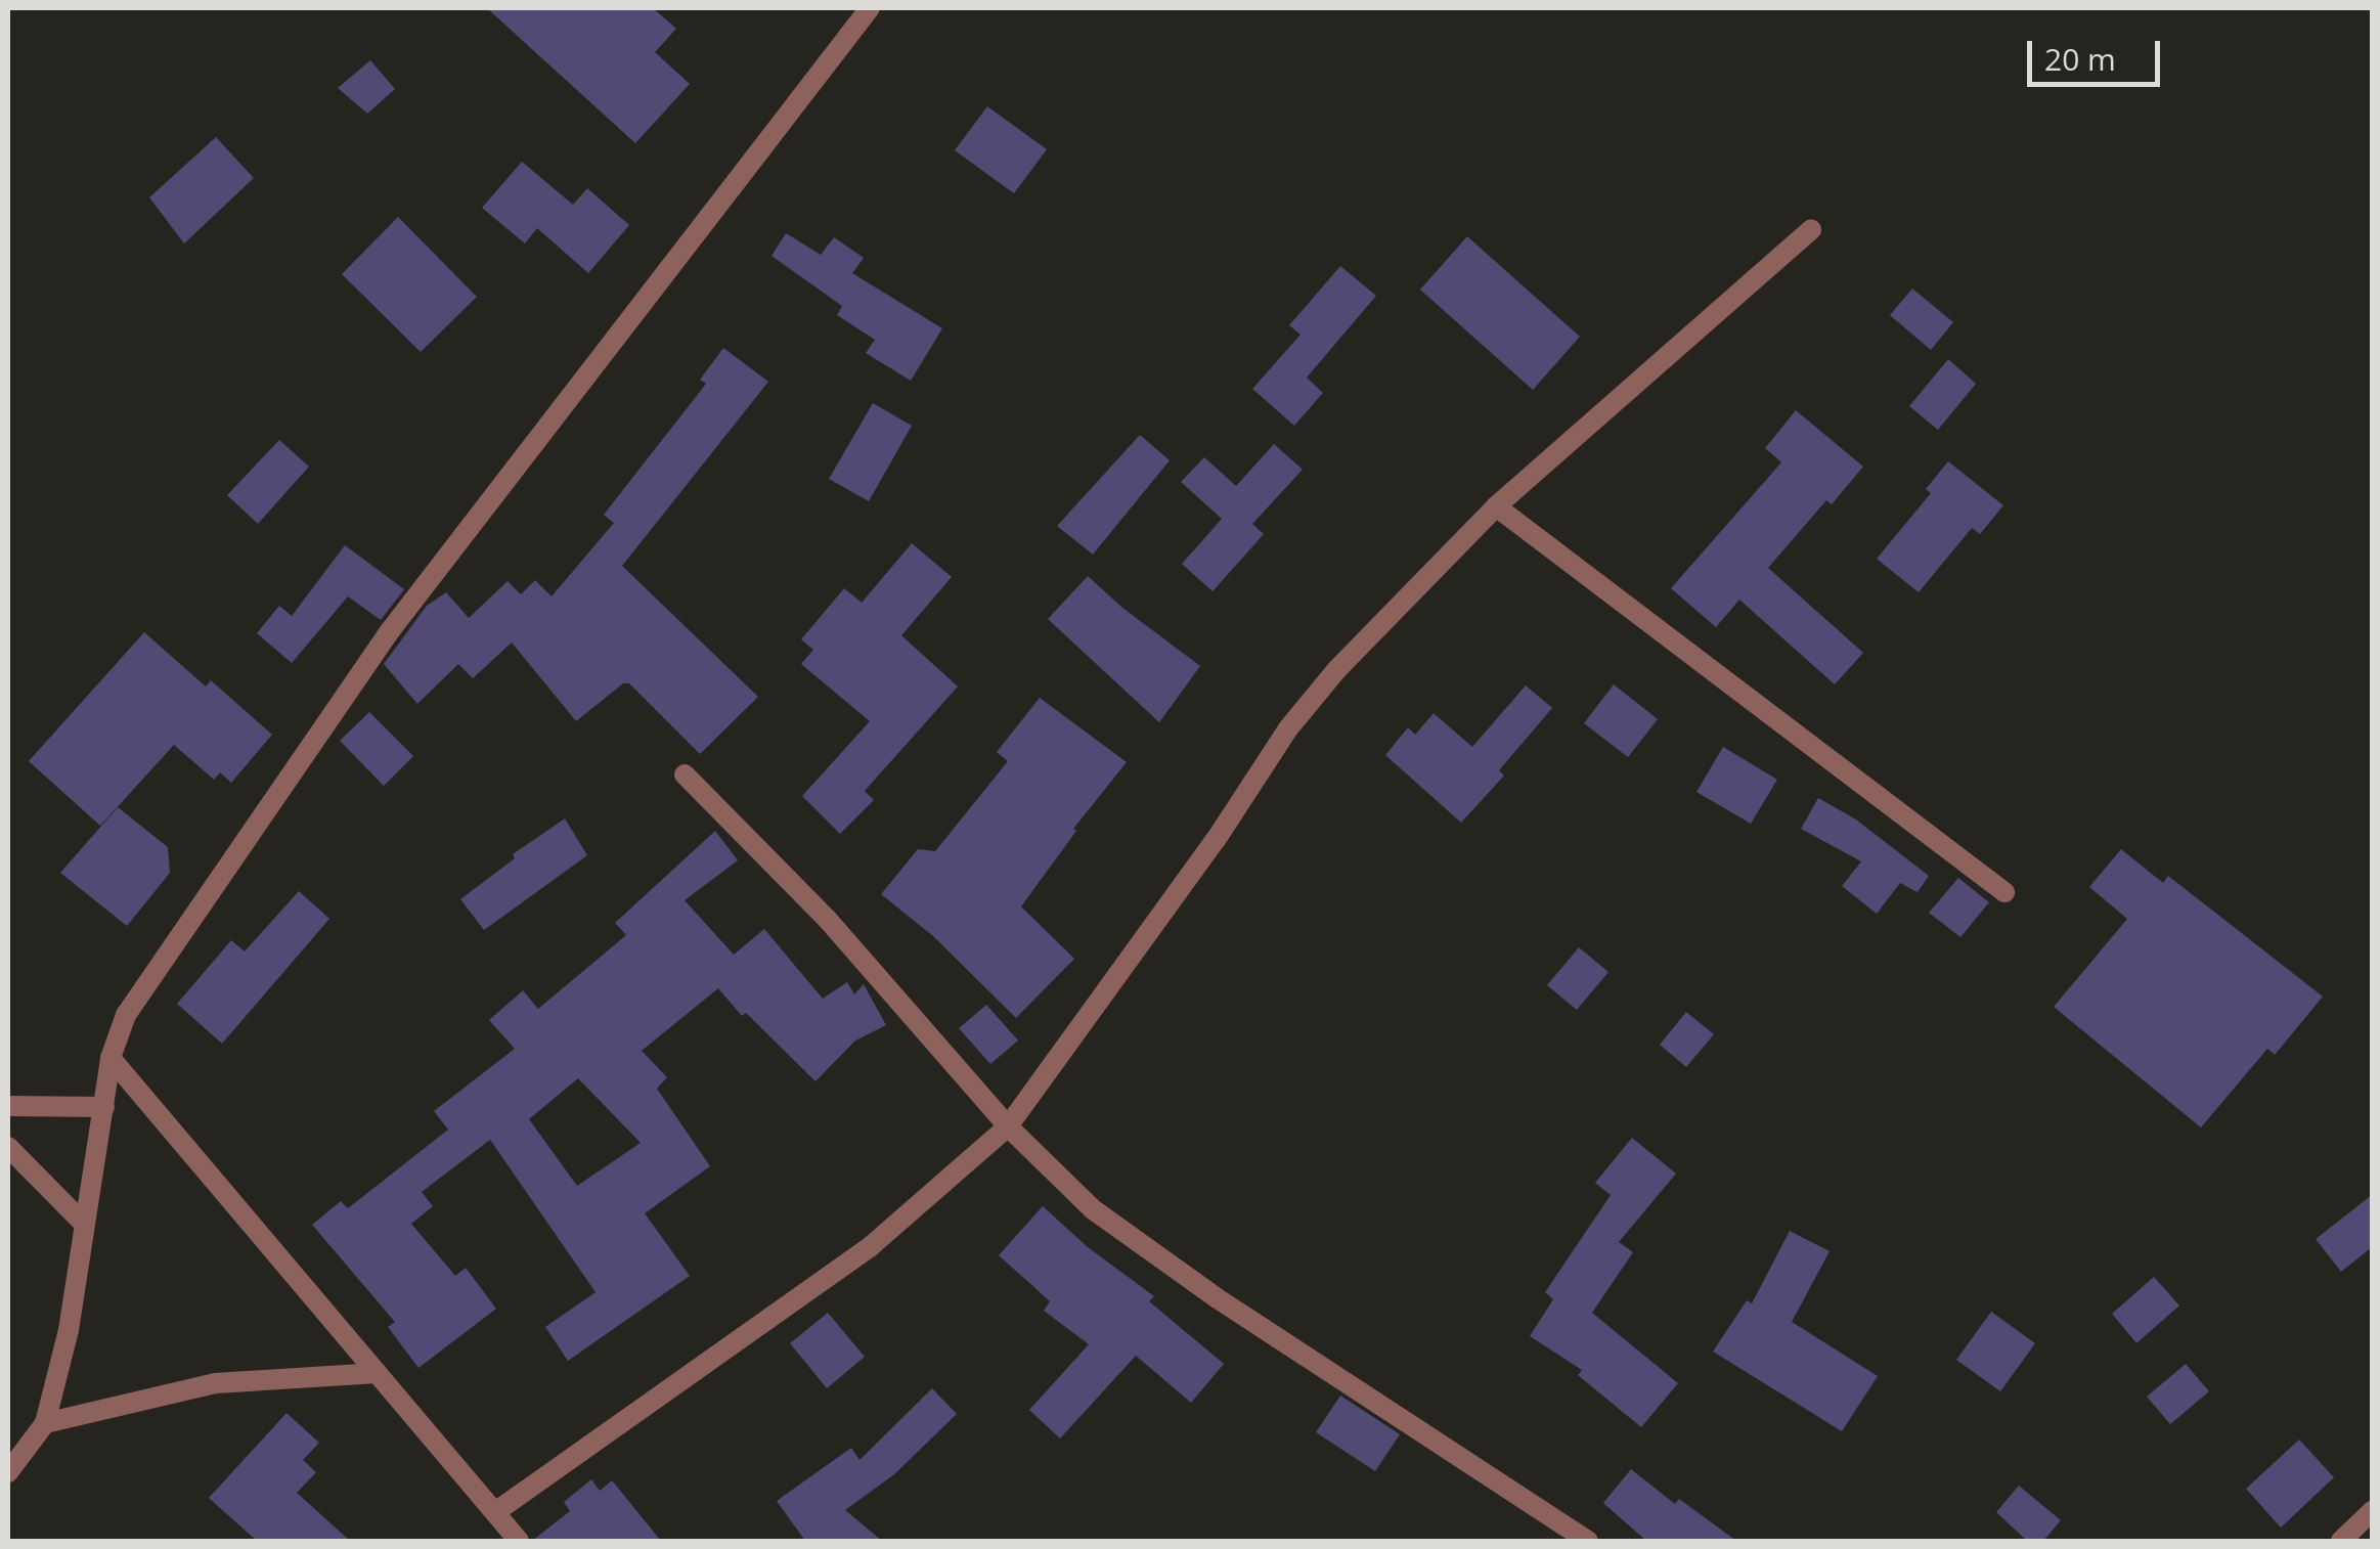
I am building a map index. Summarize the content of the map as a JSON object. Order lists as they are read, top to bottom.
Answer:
{
  "scale_bar": "20 m"
}
